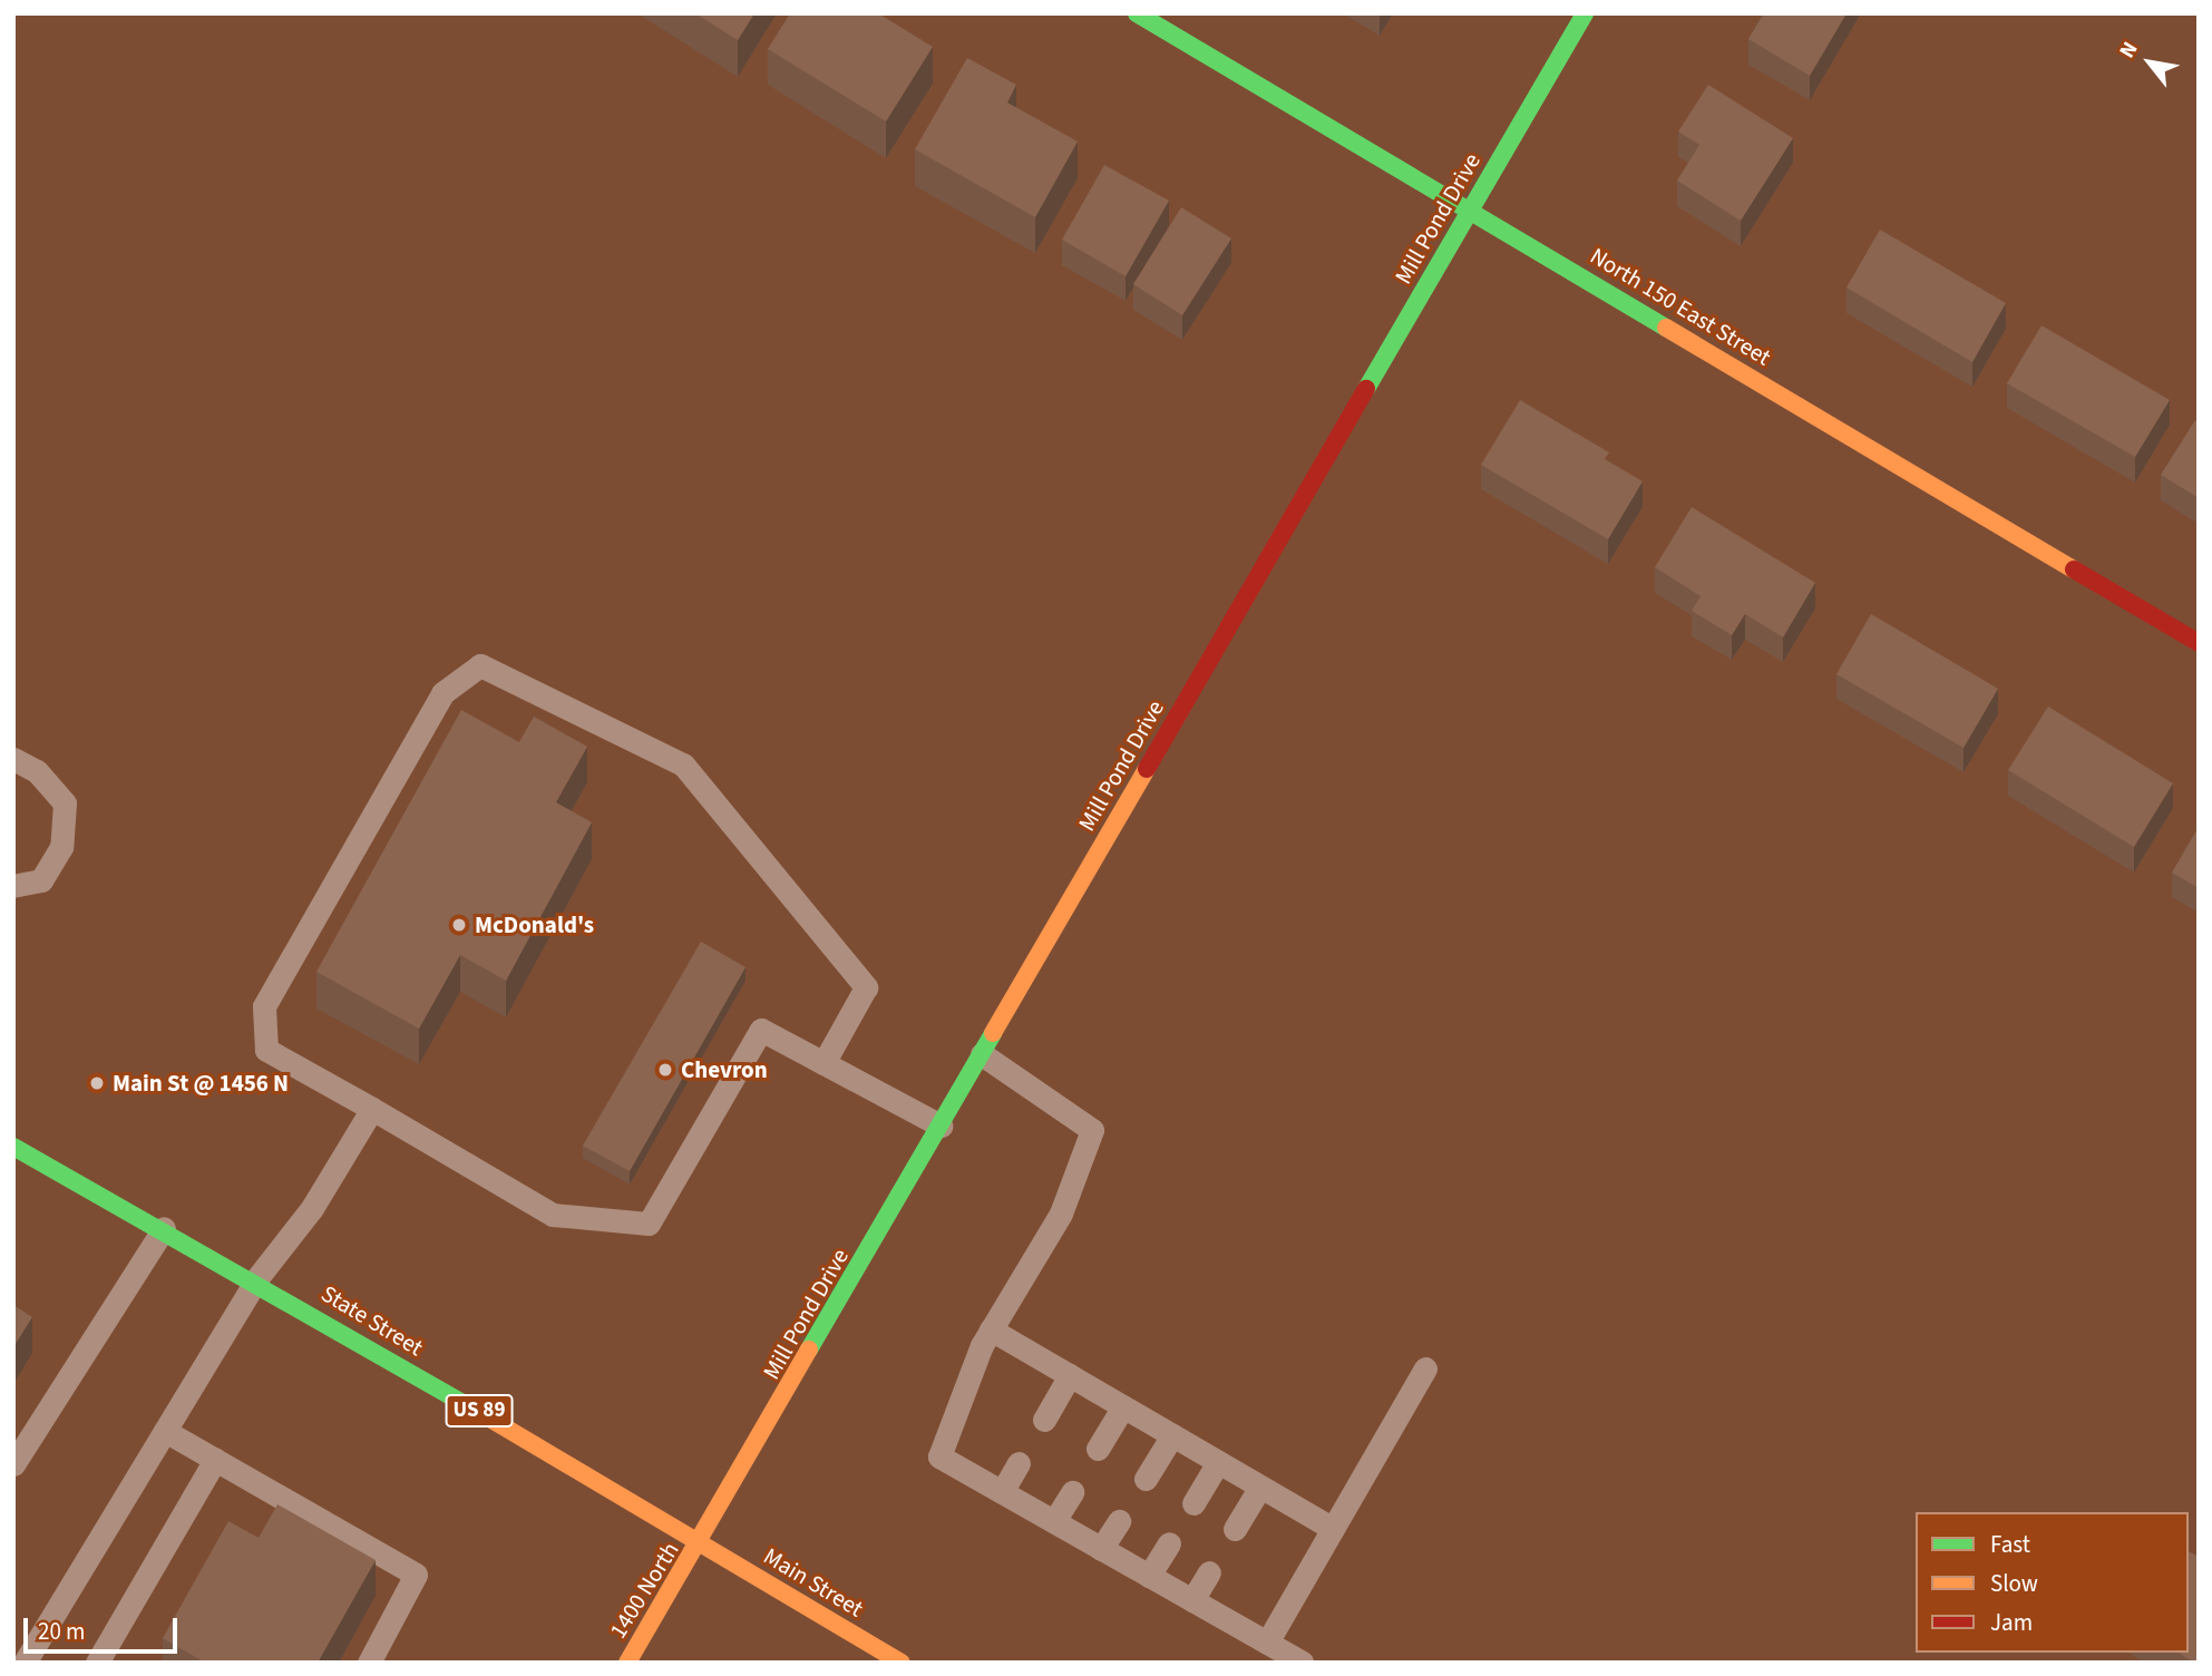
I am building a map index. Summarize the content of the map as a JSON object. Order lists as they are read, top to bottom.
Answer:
{
  "streets": {
    "main road": [
      "Mill Pond Drive",
      "North 150 East Street",
      "State Street",
      "US 89",
      "Main Street",
      "1400 North"
    ]
  },
  "crossings": [
    ["Mill Pond Drive", "North 150 East Street"],
    ["Mill Pond Drive", "State Street"],
    ["Mill Pond Drive", "Main Street"],
    ["Mill Pond Drive", "1400 North"],
    ["State Street", "Main Street"],
    ["State Street", "1400 North"],
    ["Main Street", "1400 North"]
  ],
  "places": ["McDonald's", "Chevron", "Main St @ 1456 N"],
  "legend": ["Fast", "Slow", "Jam"],
  "scale_bar": "20 m",
  "north": "top left"
}
